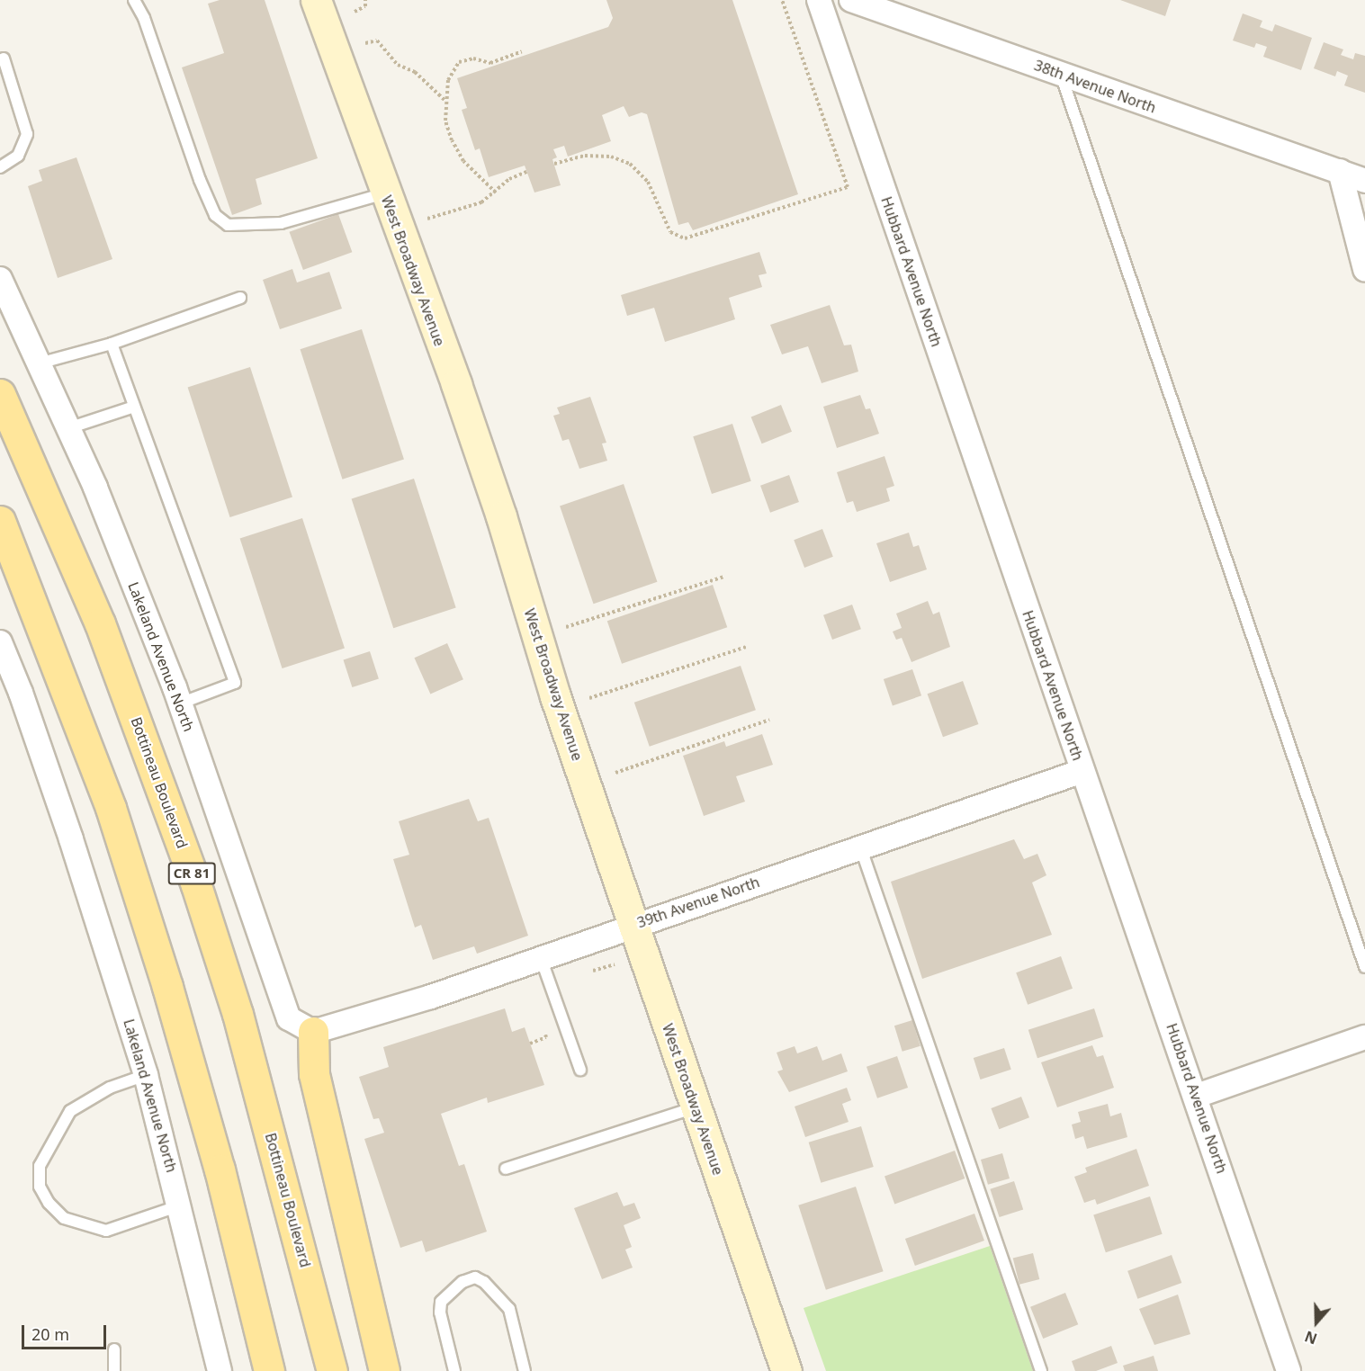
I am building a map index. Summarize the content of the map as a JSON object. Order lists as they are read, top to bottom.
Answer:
{
  "streets": {
    "main road": ["Bottineau Boulevard", "CR 81"],
    "street": [
      "38th Avenue North",
      "West Broadway Avenue",
      "Hubbard Avenue North",
      "Lakeland Avenue North",
      "39th Avenue North"
    ]
  },
  "crossings": [
    ["West Broadway Avenue", "39th Avenue North"],
    ["Hubbard Avenue North", "39th Avenue North"],
    ["Lakeland Avenue North", "39th Avenue North"]
  ],
  "scale_bar": "20 m",
  "north": "bottom"
}
